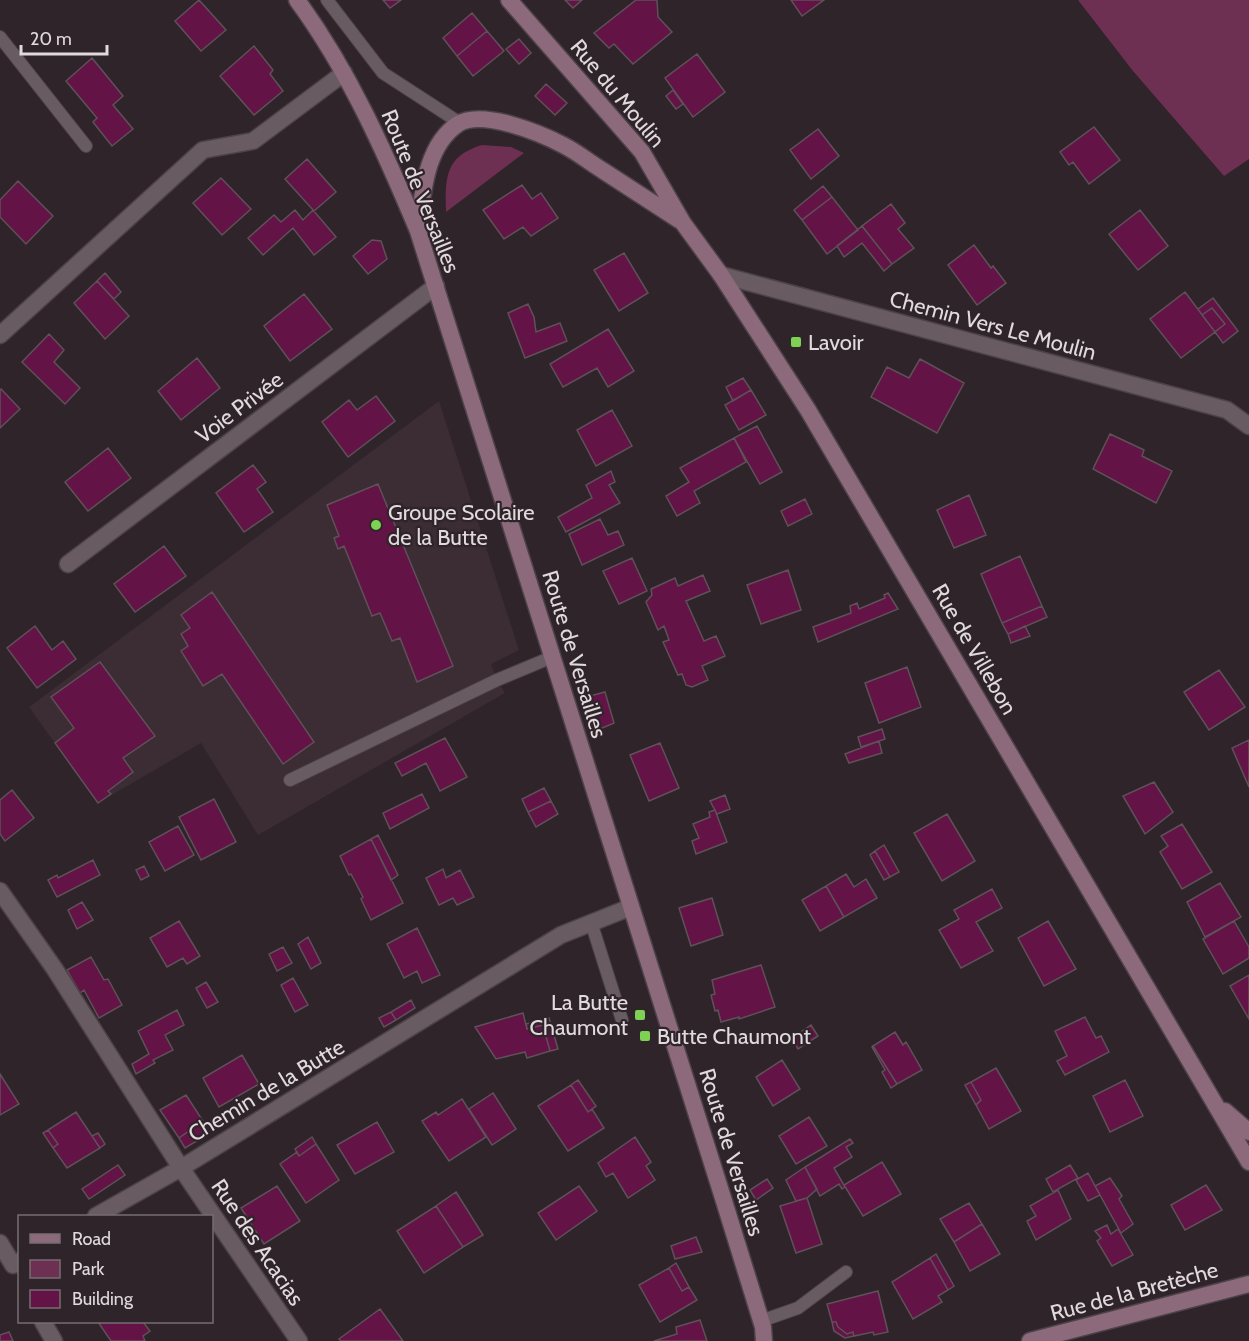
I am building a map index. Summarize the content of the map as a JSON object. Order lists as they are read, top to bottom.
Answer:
{
  "streets": {
    "main road": [
      "Rue du Moulin",
      "Route de Versailles",
      "Rue de Villebon",
      "Rue de la Bretèche"
    ],
    "street": [
      "Chemin Vers Le Moulin",
      "Voie Privée",
      "Chemin de la Butte",
      "Rue des Acacias"
    ]
  },
  "crossings": [
    ["Rue du Moulin", "Rue de Villebon"],
    ["Route de Versailles", "Voie Privée"],
    ["Route de Versailles", "Chemin de la Butte"],
    ["Chemin Vers Le Moulin", "Rue de Villebon"],
    ["Chemin de la Butte", "Rue des Acacias"]
  ],
  "places": {
    "transit": ["Lavoir", "La Butte Chaumont", "Butte Chaumont"],
    "other": ["Groupe Scolaire de la Butte"]
  },
  "legend": ["Road", "Park", "Building"],
  "scale_bar": "20 m"
}
